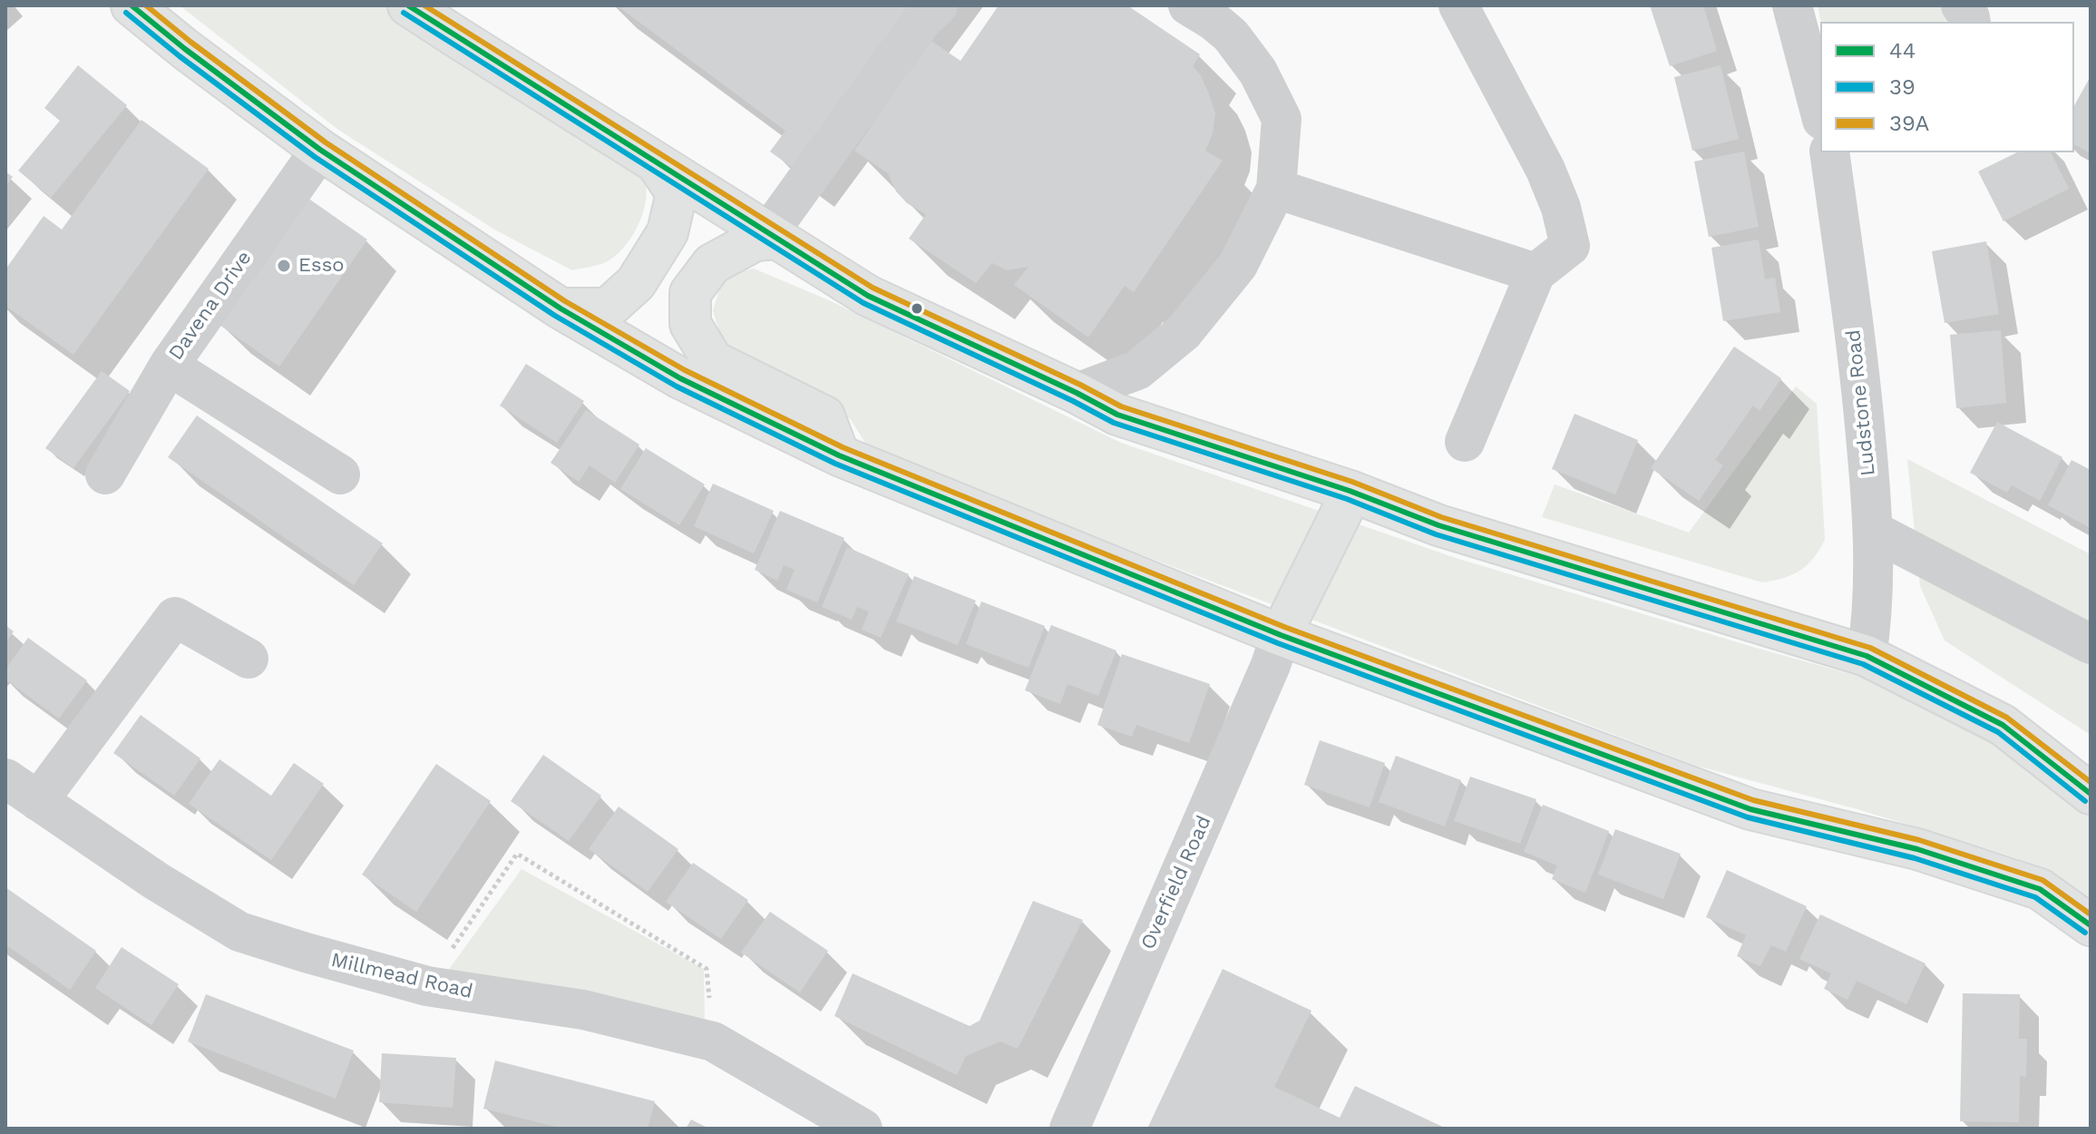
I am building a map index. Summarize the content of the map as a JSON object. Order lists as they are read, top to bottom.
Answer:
{
  "streets": {
    "street": [
      "Davena Drive",
      "Ludstone Road",
      "Overfield Road",
      "Millmead Road"
    ]
  },
  "places": ["Esso"],
  "lines": ["transit line 44", "transit line 39A", "transit line 39"],
  "legend": ["44", "39", "39A"]
}
